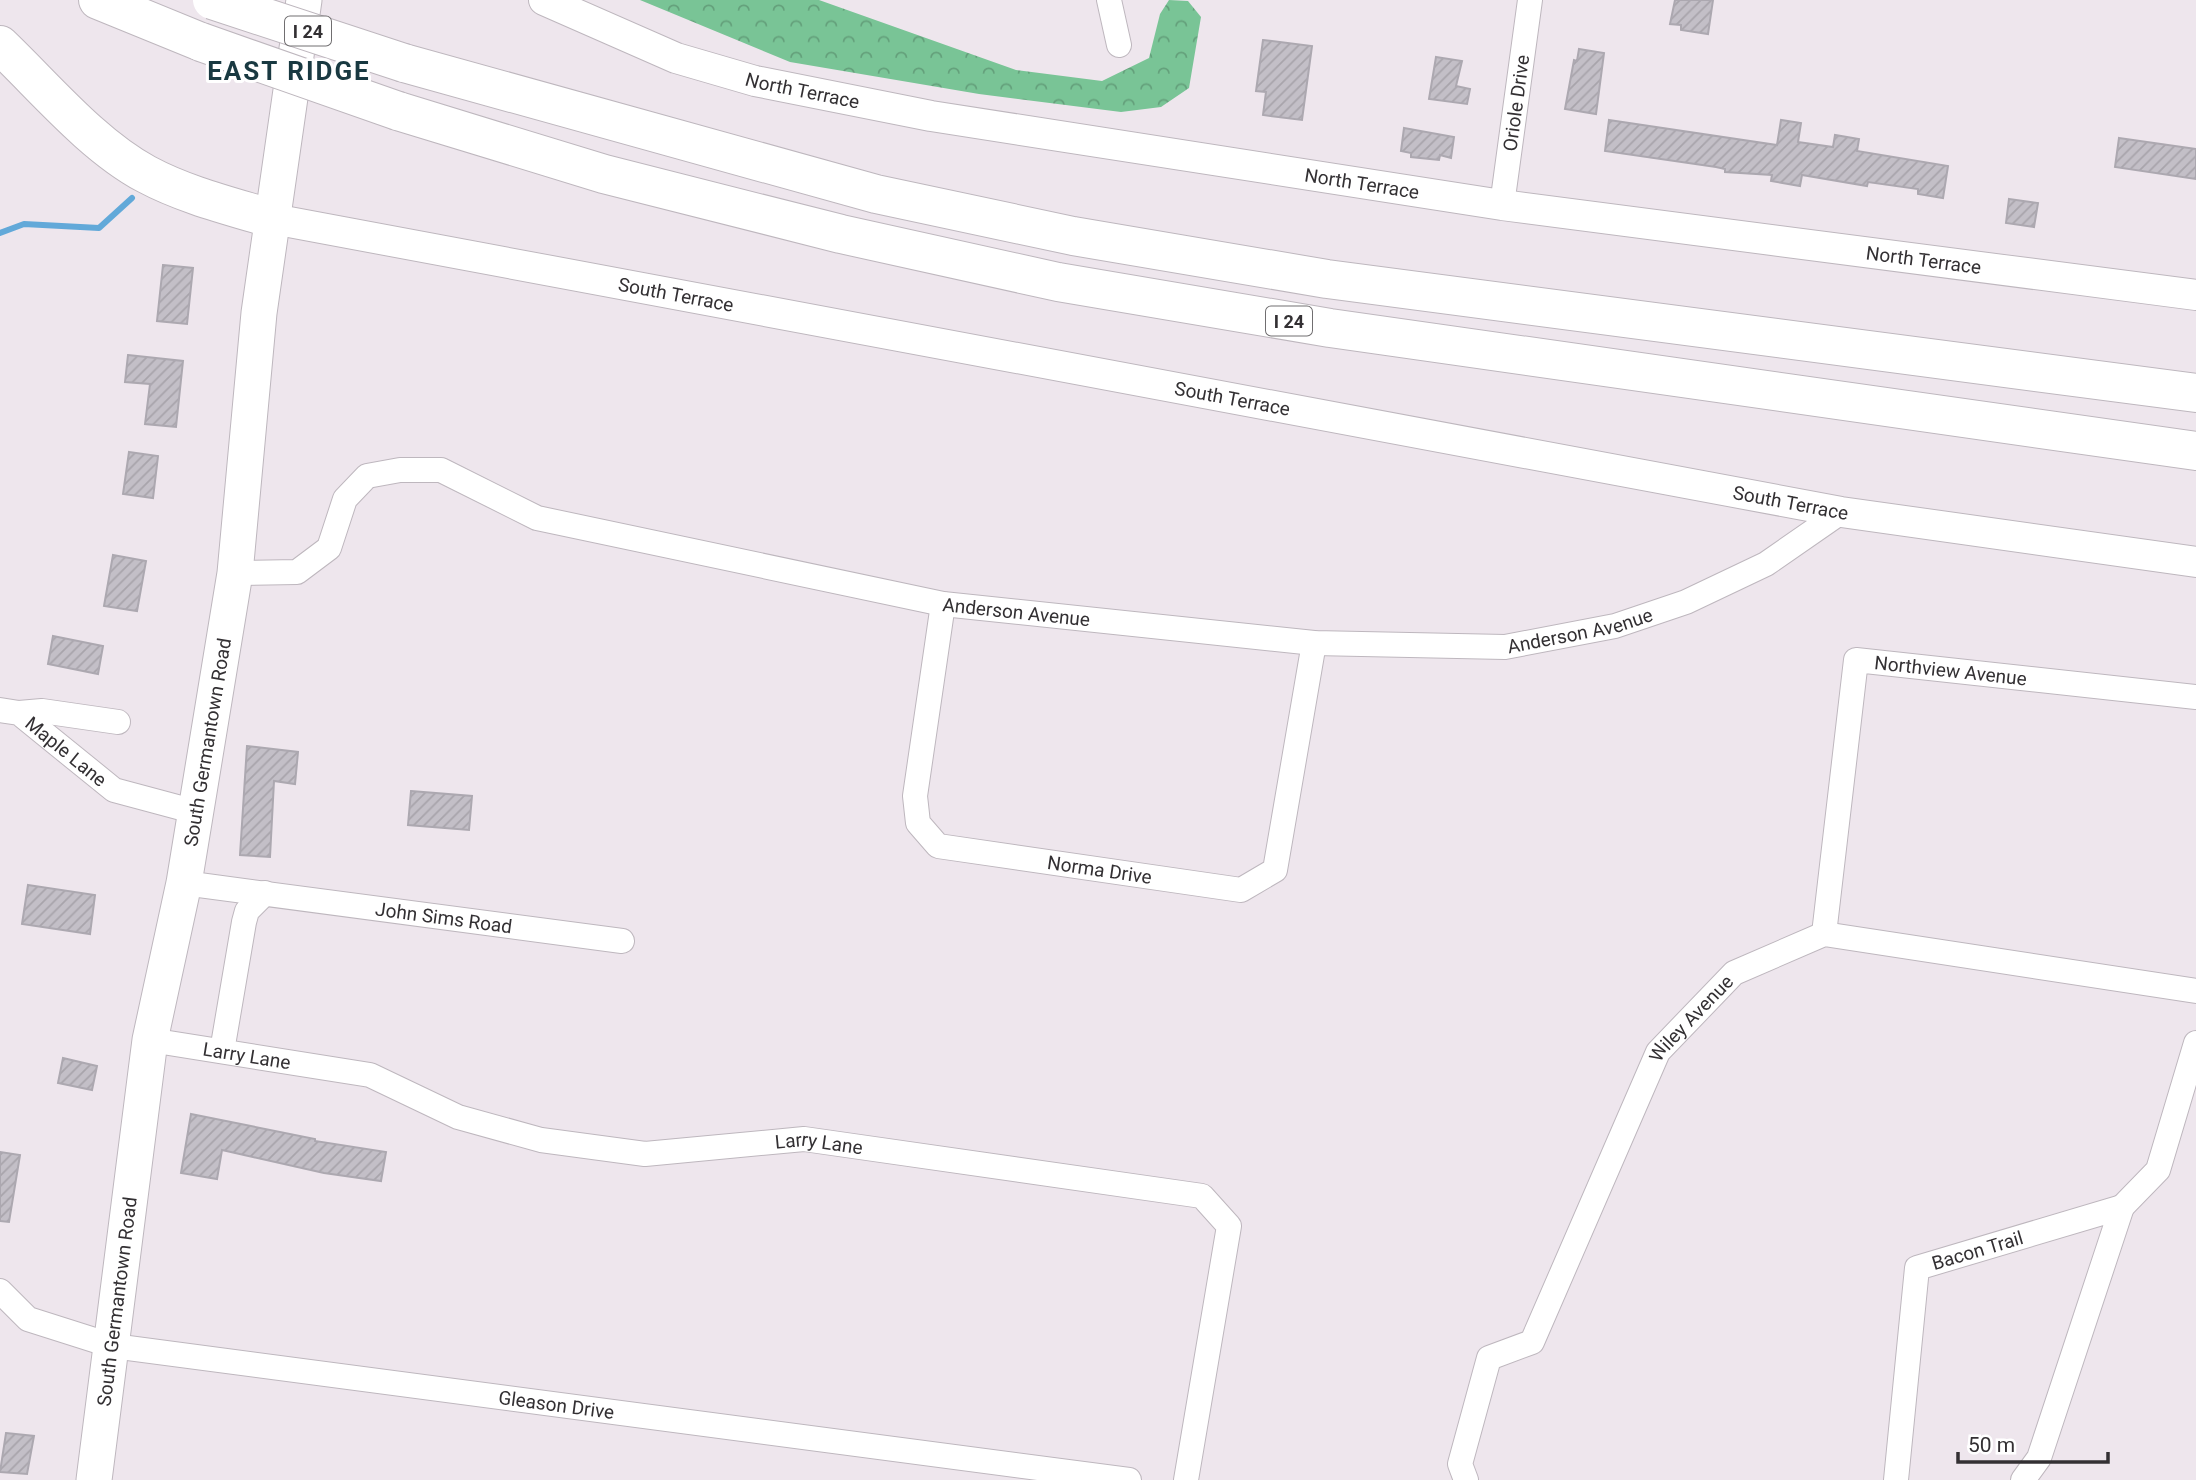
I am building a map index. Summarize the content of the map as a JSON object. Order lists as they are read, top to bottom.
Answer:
{
  "streets": {
    "highway": ["I 24"],
    "main road": ["South Germantown Road"],
    "street": [
      "North Terrace",
      "Oriole Drive",
      "South Terrace",
      "Anderson Avenue",
      "Northview Avenue",
      "Maple Lane",
      "Norma Drive",
      "John Sims Road",
      "Wiley Avenue",
      "Larry Lane",
      "Bacon Trail",
      "Gleason Drive"
    ]
  },
  "crossings": [
    ["North Terrace", "Oriole Drive"],
    ["South Terrace", "Anderson Avenue"],
    ["South Terrace", "South Germantown Road"],
    ["Anderson Avenue", "South Germantown Road"],
    ["Anderson Avenue", "Norma Drive"],
    ["Northview Avenue", "Wiley Avenue"],
    ["South Germantown Road", "Maple Lane"],
    ["South Germantown Road", "John Sims Road"],
    ["South Germantown Road", "Larry Lane"],
    ["South Germantown Road", "Gleason Drive"]
  ],
  "districts": ["EAST RIDGE"],
  "scale_bar": "50 m"
}
